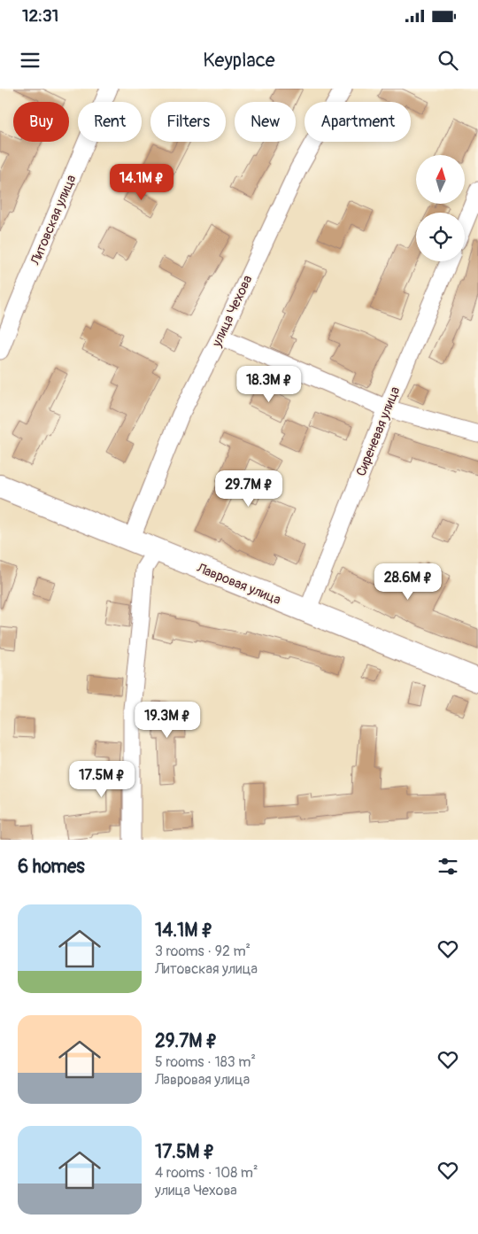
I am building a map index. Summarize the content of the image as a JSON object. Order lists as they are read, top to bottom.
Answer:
{
  "streets": {
    "street": [
      "Литовская улица",
      "улица Чехова",
      "Сиреневая улица",
      "Лавровая улица"
    ]
  },
  "crossings": [
    ["улица Чехова", "Лавровая улица"],
    ["Сиреневая улица", "Лавровая улица"]
  ],
  "north": "top",
  "page": {
    "status": "12:31",
    "header": "Keyplace",
    "chip": [
      "Buy",
      "Rent",
      "Filters",
      "New",
      "Apartment"
    ],
    "price": [
      "14.1M ₽",
      "18.3M ₽",
      "29.7M ₽",
      "28.6M ₽",
      "19.3M ₽",
      "17.5M ₽"
    ],
    "heading": "6 homes",
    "list": [
      {
        "name": "14.1M ₽",
        "note": "3 rooms · 92 m² · Литовская улица"
      },
      {
        "name": "29.7M ₽",
        "note": "5 rooms · 183 m² · Лавровая улица"
      },
      {
        "name": "17.5M ₽",
        "note": "4 rooms · 108 m² · улица Чехова"
      }
    ]
  }
}
